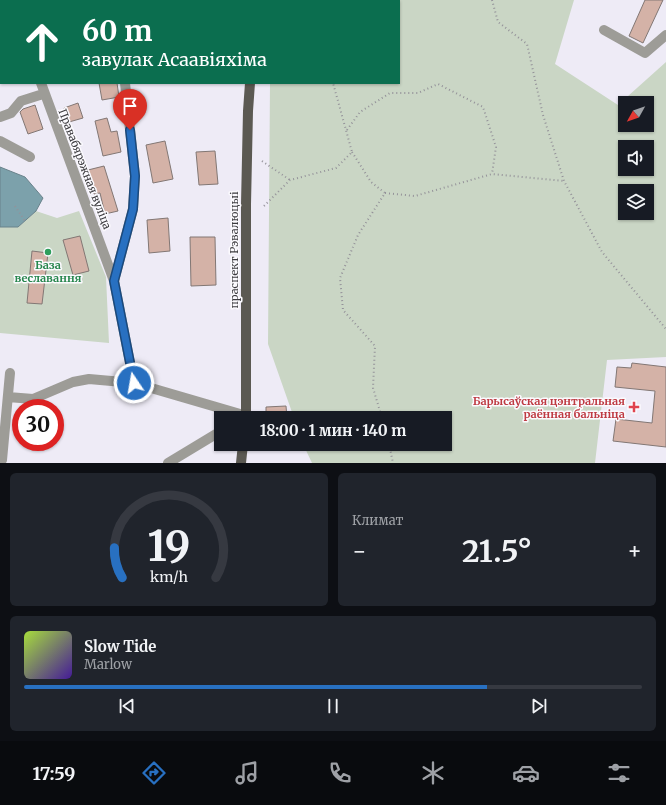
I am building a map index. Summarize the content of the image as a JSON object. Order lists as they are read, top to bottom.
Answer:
{
  "streets": {
    "main road": ["праспект Рэвалюцыі"],
    "street": ["Правабярэжная вуліца"]
  },
  "places": {
    "other": ["База веславання"],
    "health": ["Барысаўская цэнтральная раённая бальніца"]
  },
  "north": "bottom left",
  "page": {
    "turn": ["60 m", "завулак Асаавіяхіма"],
    "limit": "30",
    "trip": "18:00 · 1 мин · 140 m",
    "tile": "Климат",
    "heat": ["−", "21.5°", "+"],
    "song": ["Slow Tide", "Marlow"],
    "tabs": "17:59",
    "gauge": ["19", "km/h"]
  }
}
